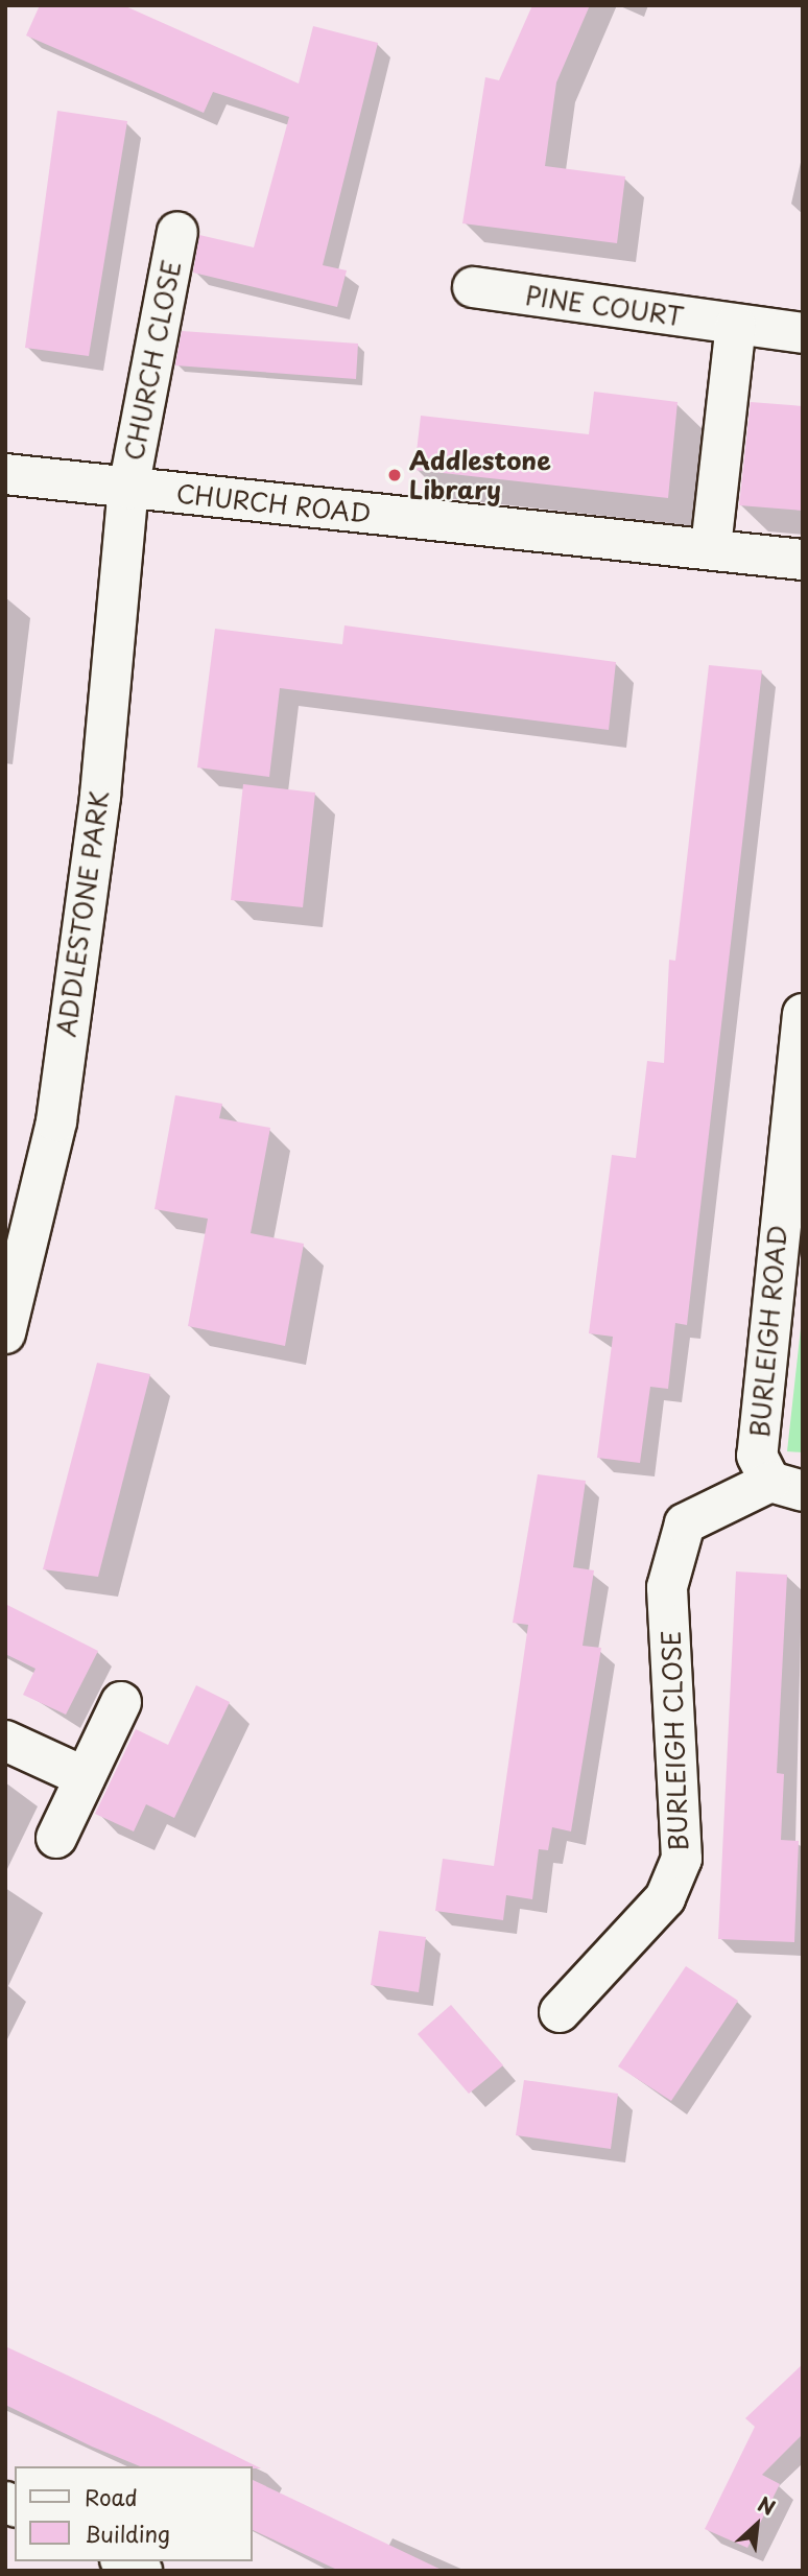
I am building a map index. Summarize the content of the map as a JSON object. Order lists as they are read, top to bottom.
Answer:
{
  "streets": {
    "street": [
      "PINE COURT",
      "CHURCH CLOSE",
      "CHURCH ROAD",
      "ADDLESTONE PARK",
      "BURLEIGH ROAD",
      "BURLEIGH CLOSE"
    ]
  },
  "crossings": [
    ["CHURCH CLOSE", "CHURCH ROAD"],
    ["CHURCH CLOSE", "ADDLESTONE PARK"],
    ["CHURCH ROAD", "ADDLESTONE PARK"],
    ["BURLEIGH ROAD", "BURLEIGH CLOSE"]
  ],
  "places": ["Addlestone Library"],
  "legend": ["Road", "Building"],
  "north": "top right"
}
